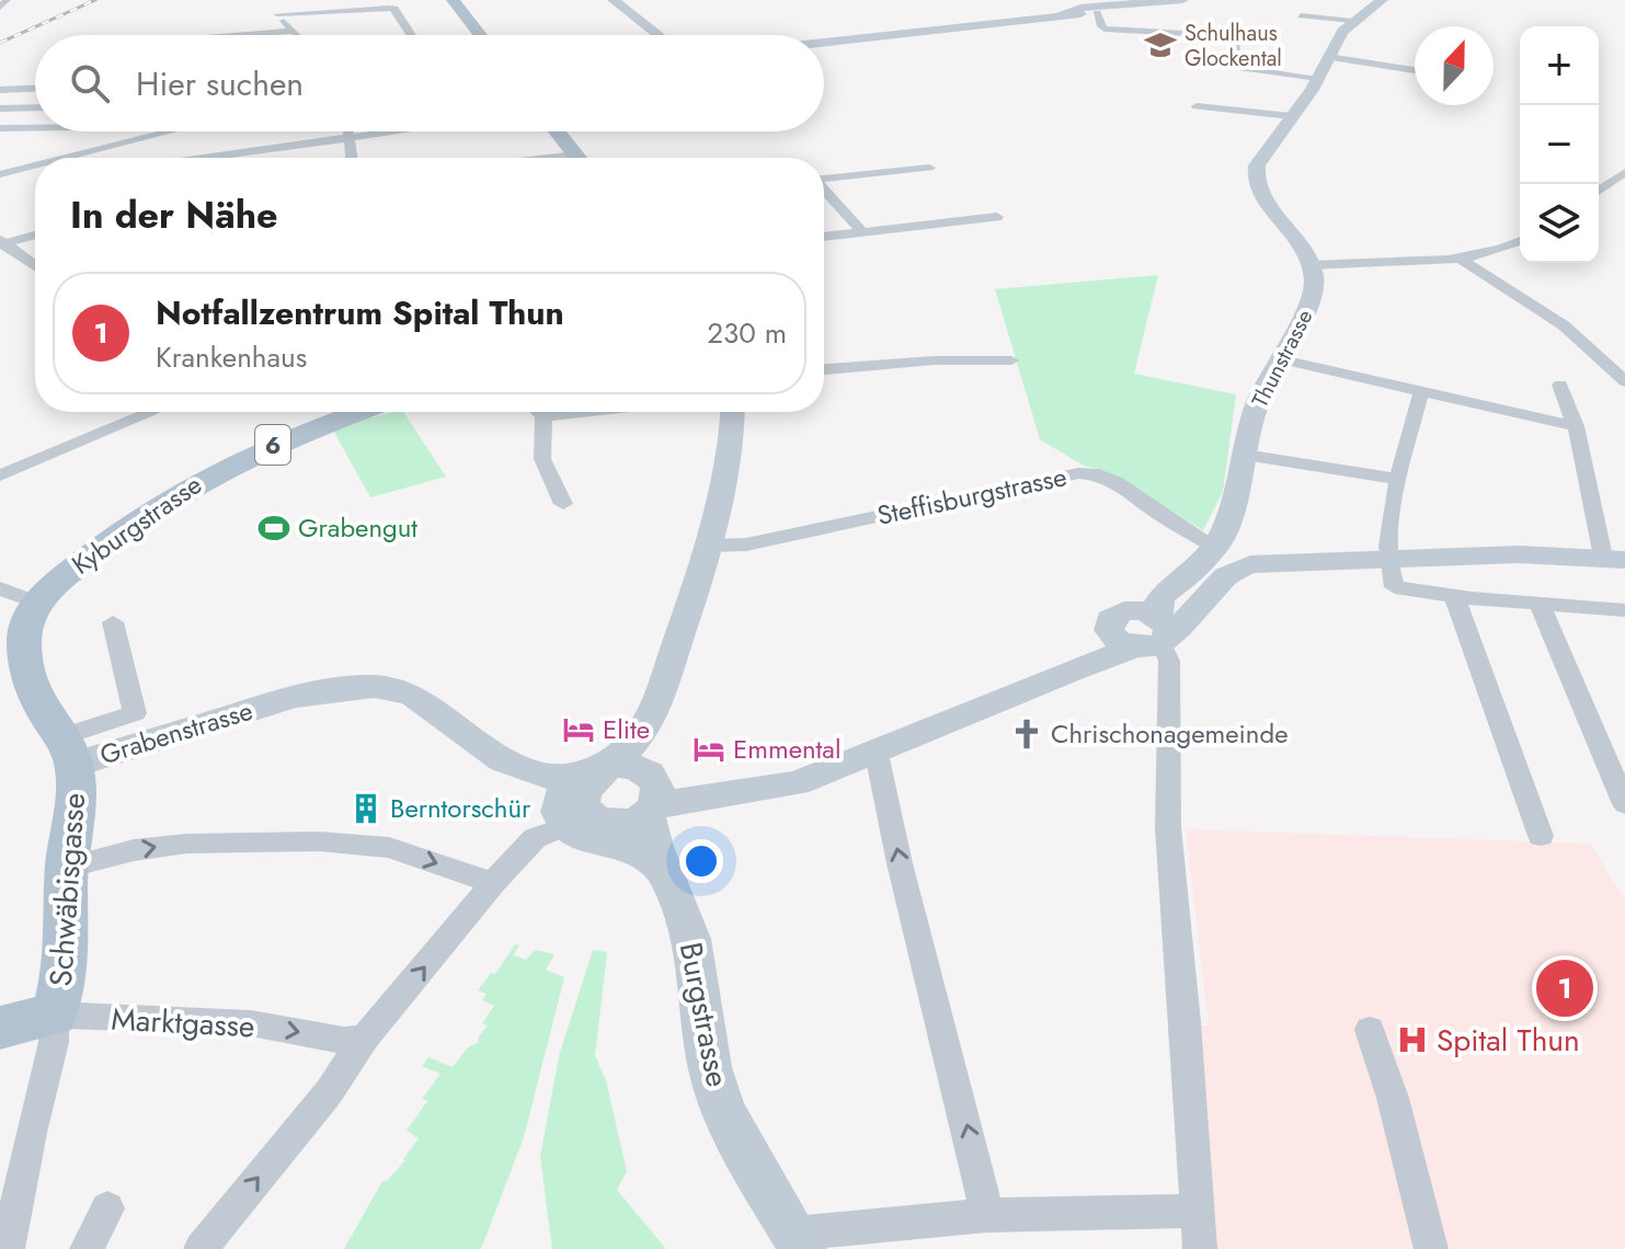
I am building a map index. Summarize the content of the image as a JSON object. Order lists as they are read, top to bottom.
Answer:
{
  "streets": {
    "main road": [
      "Thunstrasse",
      "6",
      "Kyburgstrasse",
      "Grabenstrasse",
      "Schwäbisgasse",
      "Burgstrasse",
      "Marktgasse"
    ],
    "street": ["Steffisburgstrasse"]
  },
  "crossings": [
    ["Thunstrasse", "Steffisburgstrasse"],
    ["Kyburgstrasse", "Grabenstrasse"],
    ["Grabenstrasse", "Schwäbisgasse"],
    ["Grabenstrasse", "Burgstrasse"],
    ["Schwäbisgasse", "Marktgasse"]
  ],
  "one_way": ["Marktgasse"],
  "places": {
    "school or university": ["Schulhaus Glockental"],
    "sports": ["Grabengut"],
    "hotel": ["Elite", "Emmental"],
    "church": ["Chrischonagemeinde"],
    "building": ["Berntorschür"],
    "hospital": ["Spital Thun"]
  },
  "north": "top",
  "page": {
    "map_buttons": ["+", "−"],
    "search": "Hier suchen",
    "heading": "In der Nähe",
    "list": [
      {
        "mark": "1",
        "name": "Notfallzentrum Spital Thun",
        "note": "Krankenhaus",
        "value": "230 m"
      }
    ],
    "pins": "1"
  }
}
